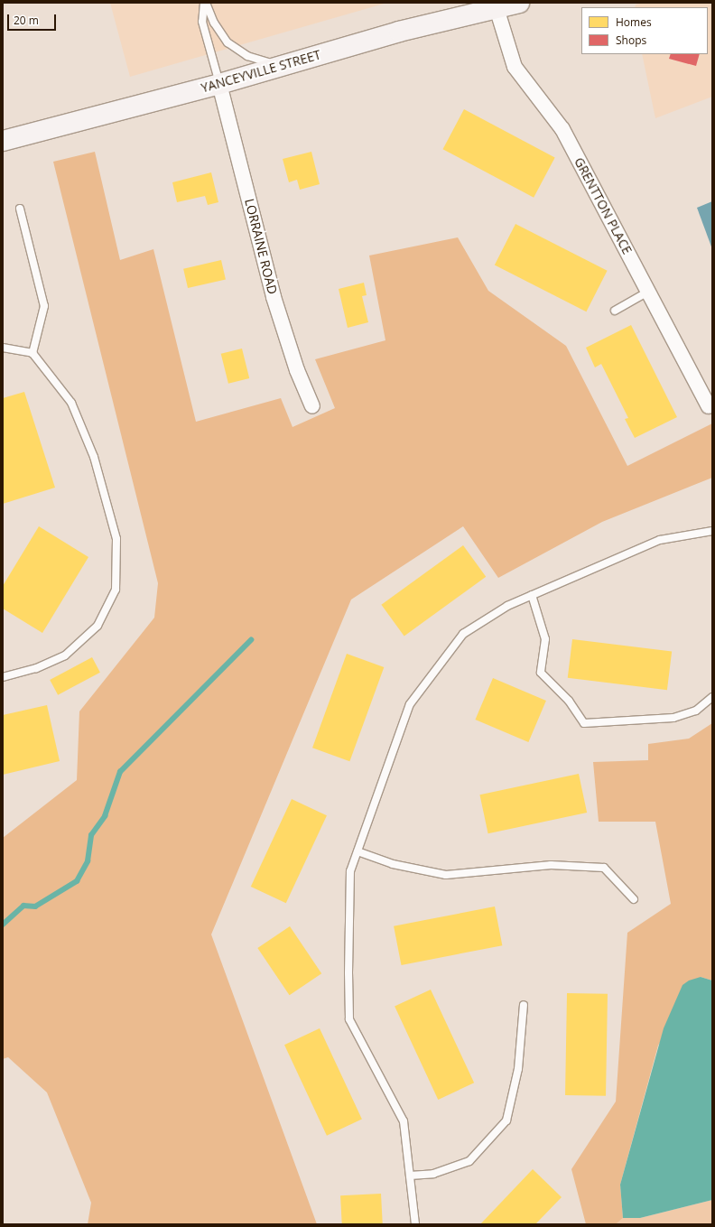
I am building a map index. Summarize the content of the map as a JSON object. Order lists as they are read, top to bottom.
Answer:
{
  "streets": {
    "main road": ["YANCEYVILLE STREET"],
    "street": ["GRENTTON PLACE", "LORRAINE ROAD"]
  },
  "crossings": [
    ["YANCEYVILLE STREET", "GRENTTON PLACE"],
    ["YANCEYVILLE STREET", "LORRAINE ROAD"]
  ],
  "legend": ["Homes", "Shops"],
  "scale_bar": "20 m"
}
